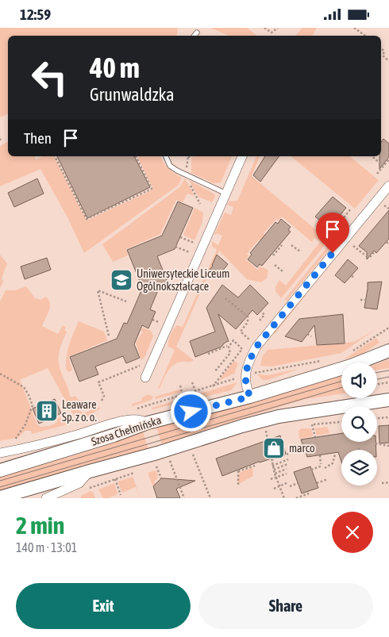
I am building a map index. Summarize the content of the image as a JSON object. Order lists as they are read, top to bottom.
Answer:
{
  "streets": {
    "main road": ["Szosa Chełmińska"]
  },
  "places": {
    "school or university": ["Uniwersyteckie Liceum Ogólnokształcące"],
    "building": ["Leaware Sp. z o. o."],
    "shop": ["marco"]
  },
  "page": {
    "status": "12:59",
    "turn": ["40 m", "Grunwaldzka"],
    "then": "Then",
    "heading": ["2 min", "140 m · 13:01"],
    "buttons": ["Exit", "Share"]
  }
}
